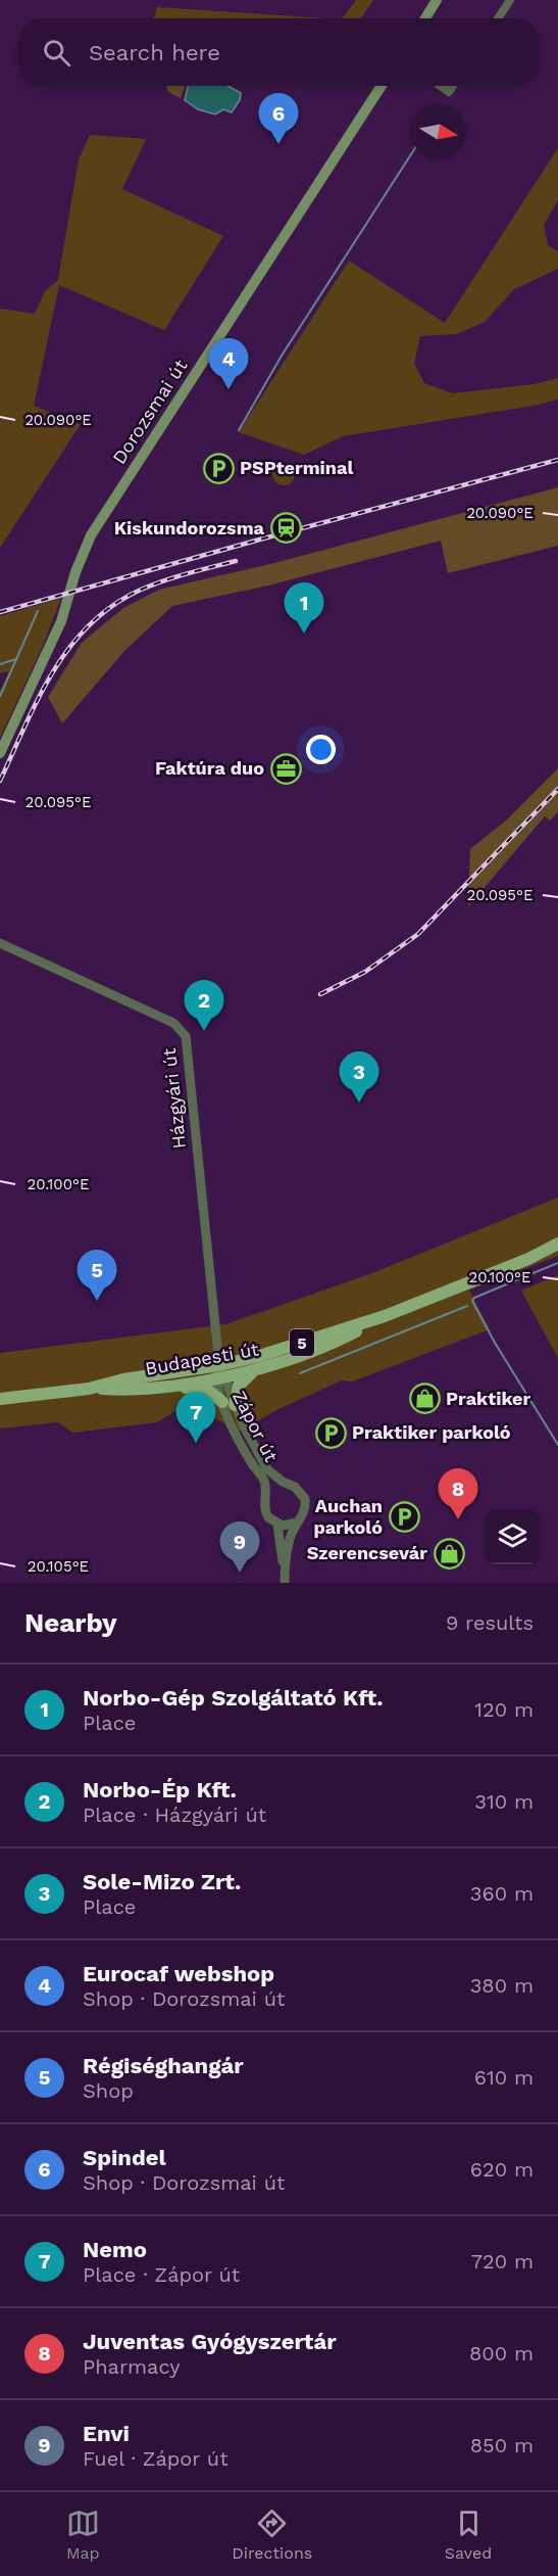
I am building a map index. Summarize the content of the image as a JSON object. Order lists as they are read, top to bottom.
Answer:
{
  "streets": {
    "main road": ["Dorozsmai út", "5", "Budapesti út"],
    "street": ["Házgyári út", "Zápor út"]
  },
  "crossings": [
    ["Házgyári út", "Budapesti út"],
    ["Házgyári út", "Zápor út"],
    ["Budapesti út", "Zápor út"]
  ],
  "places": {
    "parking": ["PSPterminal", "Praktiker parkoló", "Auchan parkoló"],
    "station": ["Kiskundorozsma"],
    "office": ["Faktúra duo"],
    "shop": ["Praktiker", "Szerencsevár"]
  },
  "north": "right",
  "page": {
    "search": "Search here",
    "pins": [
      "6",
      "4",
      "1",
      "2",
      "3",
      "5",
      "7",
      "8",
      "9"
    ],
    "heading": ["Nearby", "9 results"],
    "list": [
      {
        "mark": "1",
        "name": "Norbo-Gép Szolgáltató Kft.",
        "note": "Place",
        "value": "120 m"
      },
      {
        "mark": "2",
        "name": "Norbo-Ép Kft.",
        "note": "Place · Házgyári út",
        "value": "310 m"
      },
      {
        "mark": "3",
        "name": "Sole-Mizo Zrt.",
        "note": "Place",
        "value": "360 m"
      },
      {
        "mark": "4",
        "name": "Eurocaf webshop",
        "note": "Shop · Dorozsmai út",
        "value": "380 m"
      },
      {
        "mark": "5",
        "name": "Régiséghangár",
        "note": "Shop",
        "value": "610 m"
      },
      {
        "mark": "6",
        "name": "Spindel",
        "note": "Shop · Dorozsmai út",
        "value": "620 m"
      },
      {
        "mark": "7",
        "name": "Nemo",
        "note": "Place · Zápor út",
        "value": "720 m"
      },
      {
        "mark": "8",
        "name": "Juventas Gyógyszertár",
        "note": "Pharmacy",
        "value": "800 m"
      },
      {
        "mark": "9",
        "name": "Envi",
        "note": "Fuel · Zápor út",
        "value": "850 m"
      }
    ],
    "nav": ["Map", "Directions", "Saved"]
  },
  "coordinates": [
    "20.090°E",
    "20.095°E",
    "20.100°E",
    "20.105°E"
  ]
}
